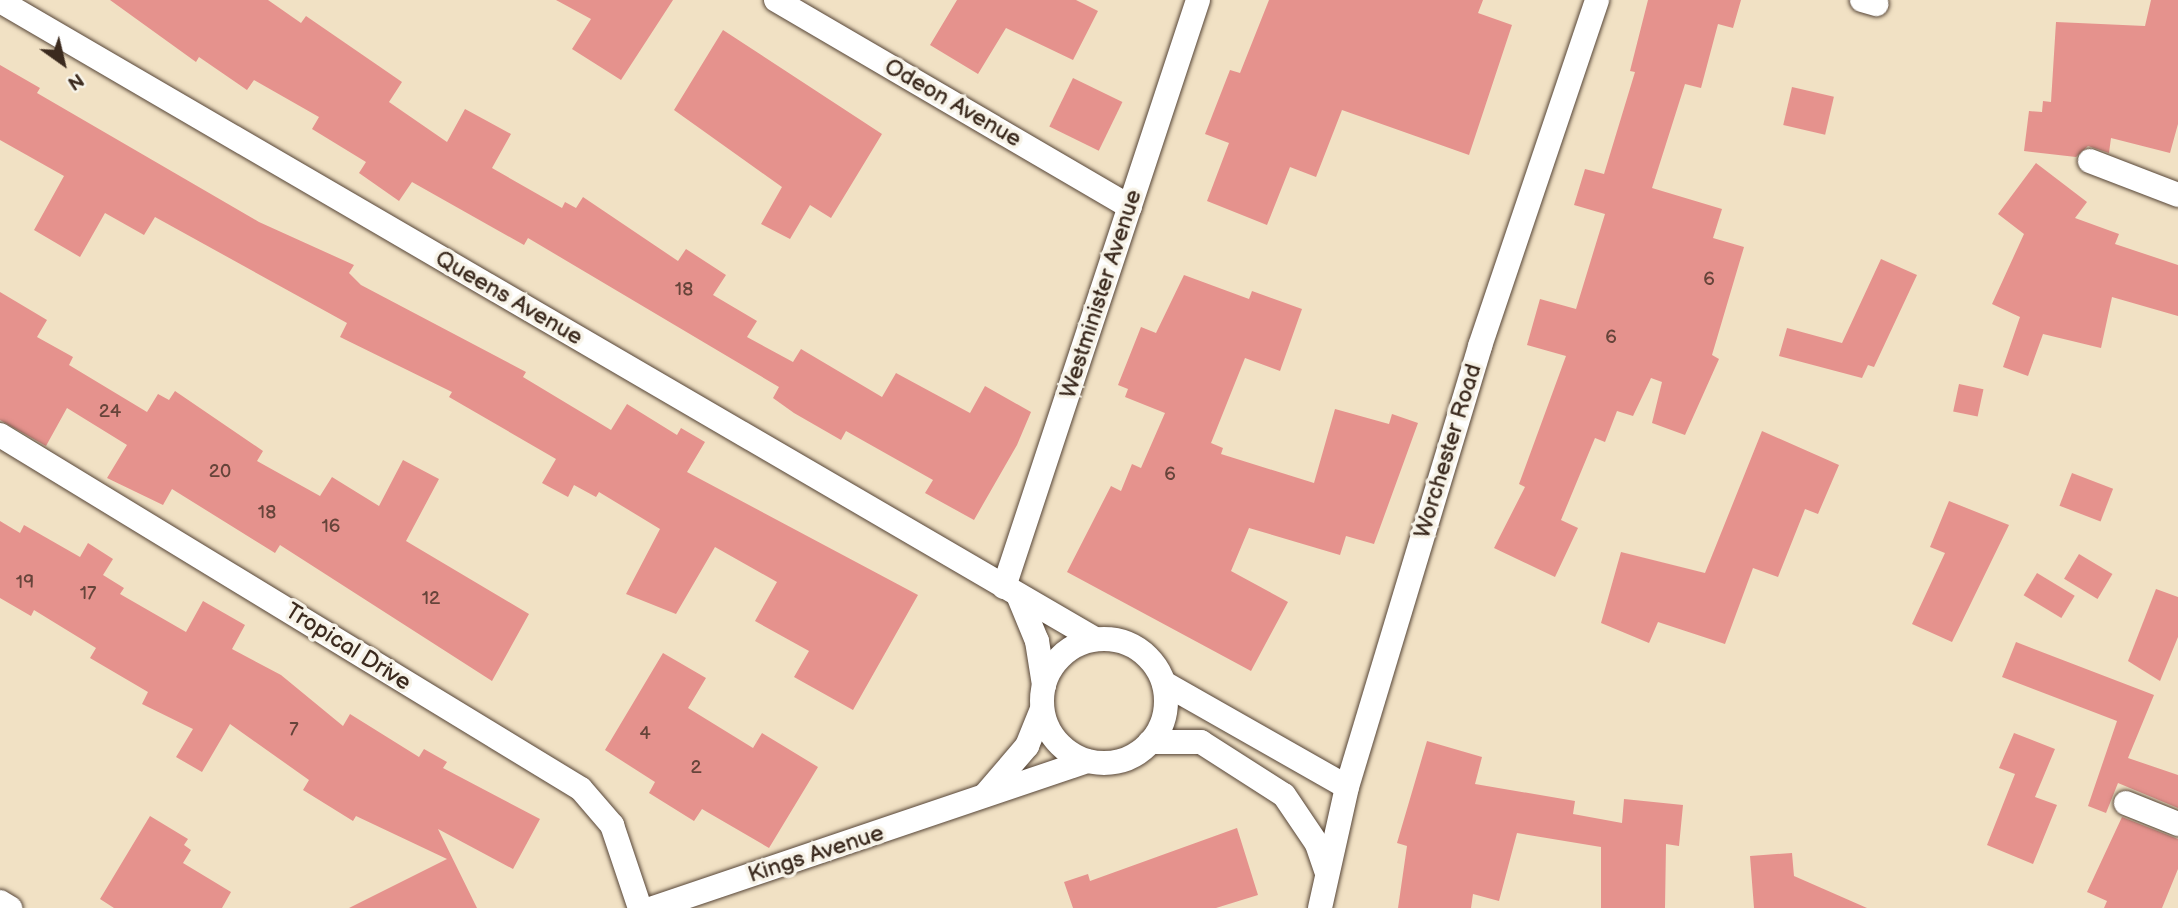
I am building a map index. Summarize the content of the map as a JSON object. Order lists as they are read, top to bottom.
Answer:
{
  "streets": {
    "street": [
      "Odeon Avenue",
      "Westminister Avenue",
      "Queens Avenue",
      "Worchester Road",
      "Tropical Drive",
      "Kings Avenue"
    ]
  },
  "crossings": [
    ["Odeon Avenue", "Westminister Avenue"],
    ["Westminister Avenue", "Queens Avenue"],
    ["Queens Avenue", "Kings Avenue"]
  ],
  "house_numbers": [
    "6",
    "18",
    "6",
    "24",
    "20",
    "6",
    "18",
    "16",
    "19",
    "17",
    "12",
    "7",
    "4",
    "2"
  ],
  "north": "bottom right"
}
